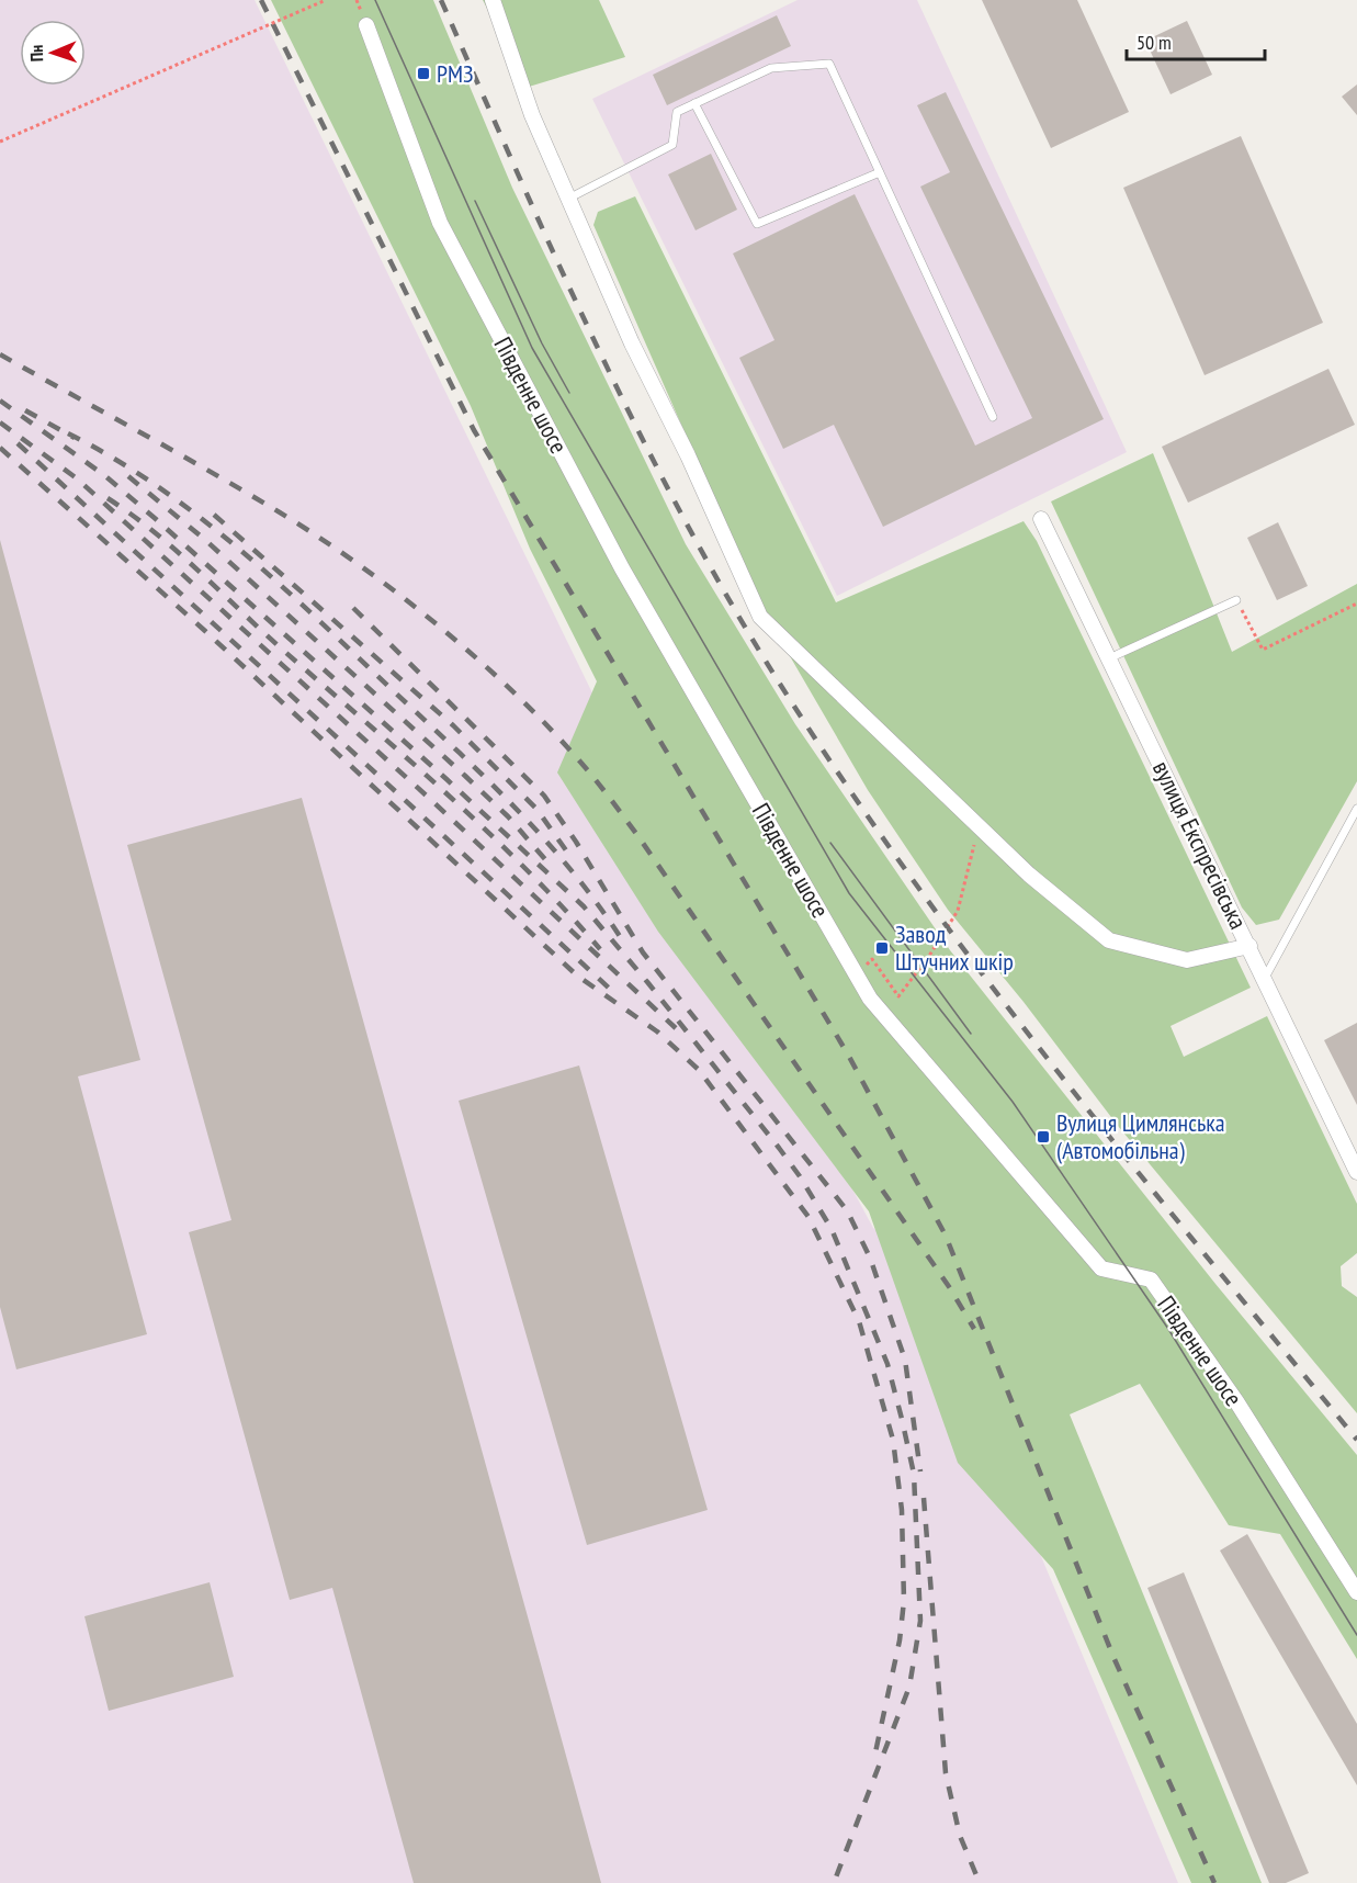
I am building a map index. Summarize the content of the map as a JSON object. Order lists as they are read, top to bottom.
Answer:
{
  "streets": {
    "street": ["Південне шосе", "вулиця Експресівська"]
  },
  "places": {
    "transit": ["РМЗ", "Завод Штучних шкір", "Вулиця Цимлянська (Автомобільна)"]
  },
  "scale_bar": "50 m",
  "north": "left"
}
